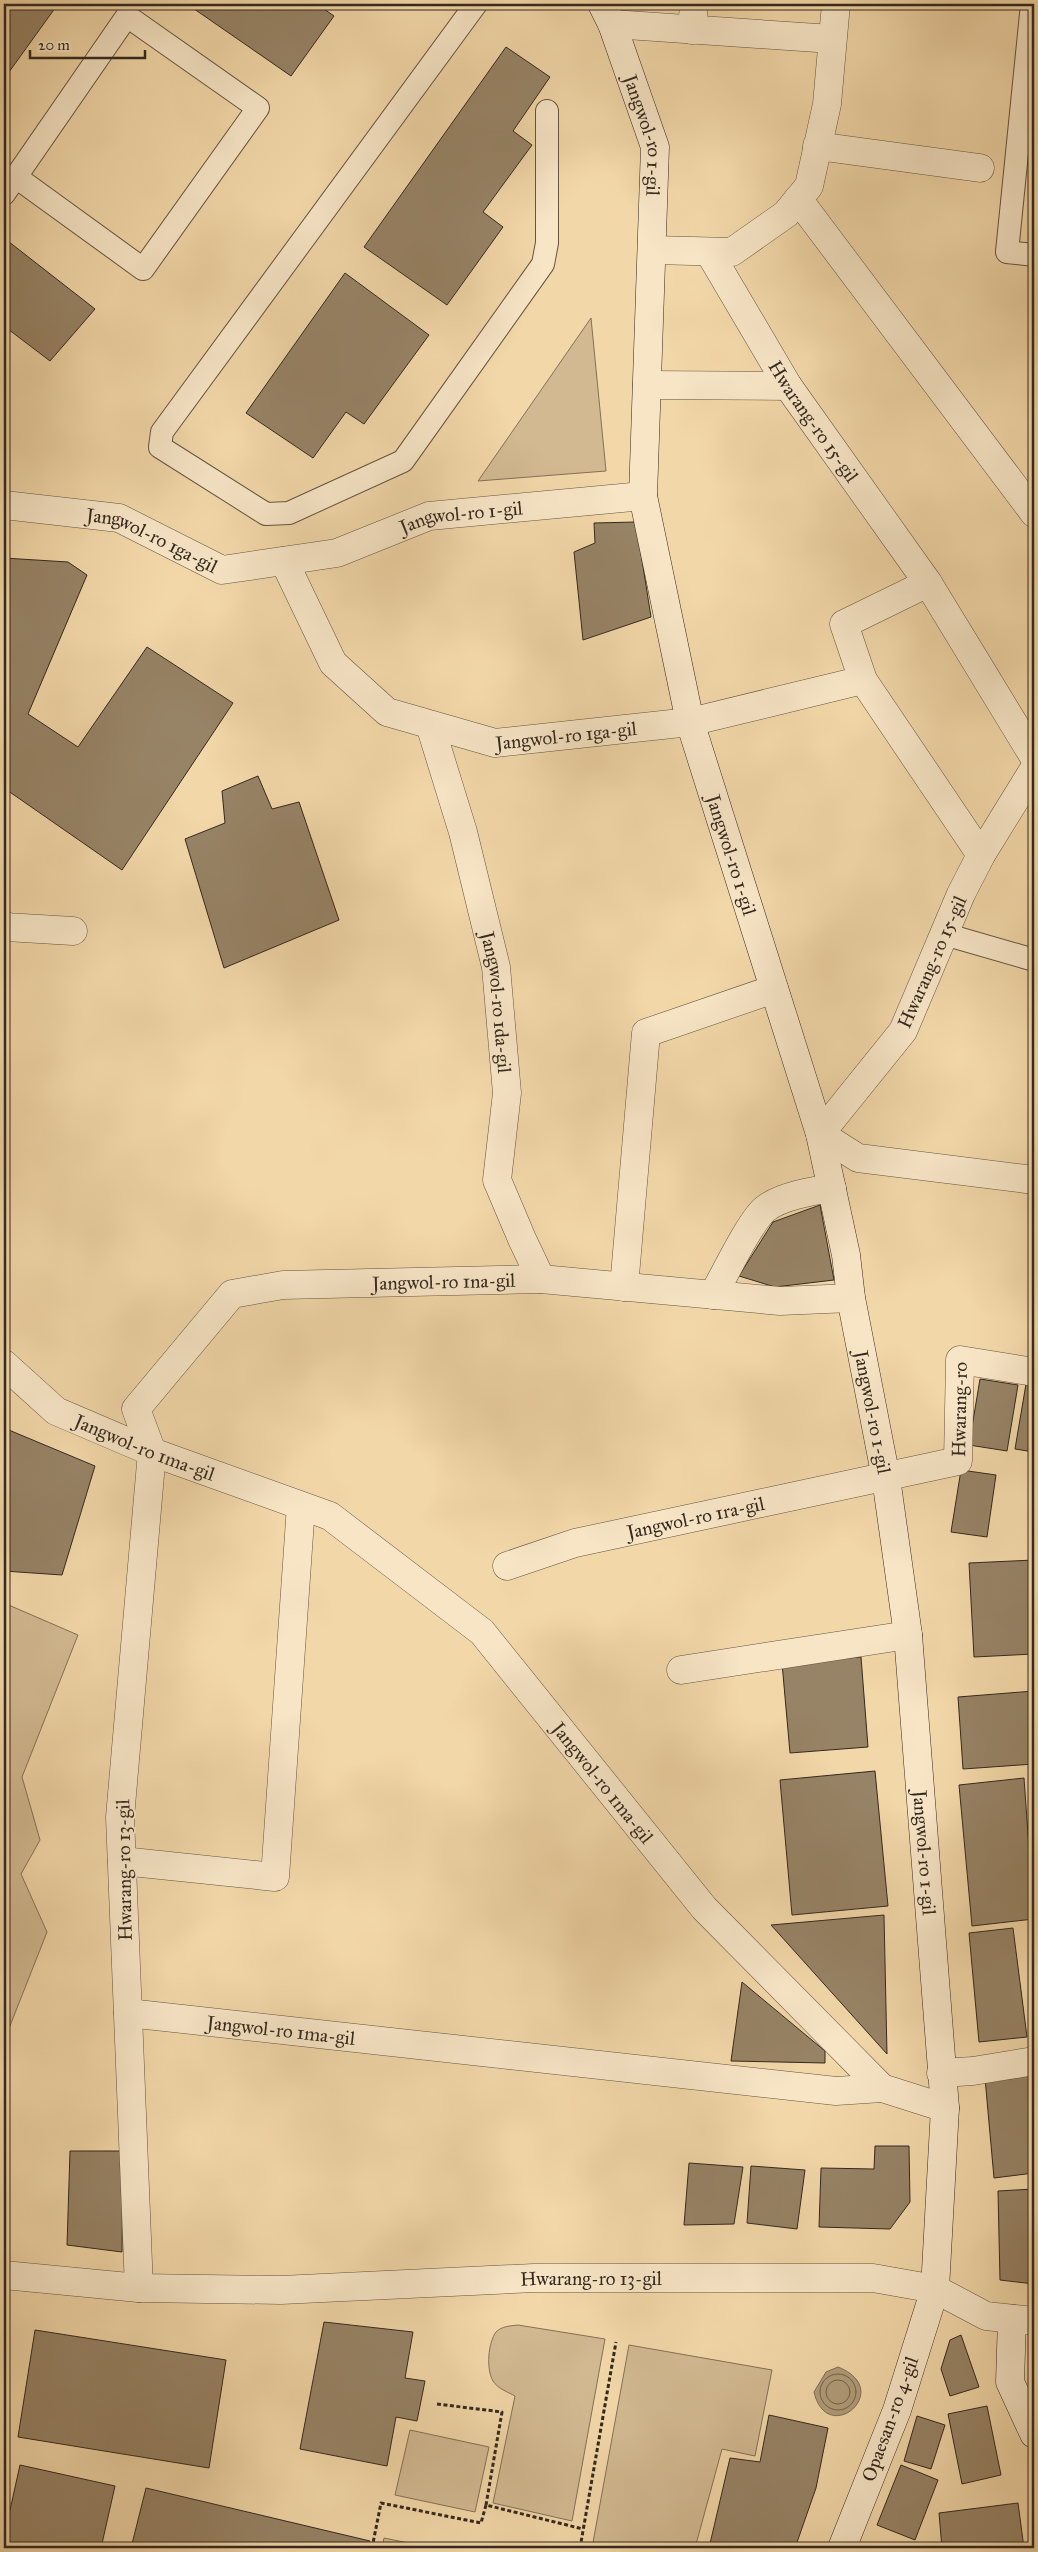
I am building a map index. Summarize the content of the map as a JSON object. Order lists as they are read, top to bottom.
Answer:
{
  "streets": {
    "street": [
      "Jangwol-ro 1-gil",
      "Hwarang-ro 15-gil",
      "Jangwol-ro 1ga-gil",
      "Jangwol-ro 1da-gil",
      "Jangwol-ro 1na-gil",
      "Hwarang-ro",
      "Jangwol-ro 1ma-gil",
      "Jangwol-ro 1ra-gil",
      "Hwarang-ro 13-gil",
      "Opaesan-ro 4-gil"
    ]
  },
  "crossings": [
    ["Jangwol-ro 1-gil", "Hwarang-ro 15-gil"],
    ["Jangwol-ro 1-gil", "Jangwol-ro 1ga-gil"],
    ["Jangwol-ro 1-gil", "Jangwol-ro 1na-gil"],
    ["Jangwol-ro 1-gil", "Hwarang-ro"],
    ["Jangwol-ro 1-gil", "Jangwol-ro 1ma-gil"],
    ["Jangwol-ro 1-gil", "Jangwol-ro 1ra-gil"],
    ["Jangwol-ro 1-gil", "Hwarang-ro 13-gil"],
    ["Jangwol-ro 1-gil", "Opaesan-ro 4-gil"],
    ["Jangwol-ro 1ga-gil", "Jangwol-ro 1da-gil"],
    ["Jangwol-ro 1da-gil", "Jangwol-ro 1na-gil"],
    ["Jangwol-ro 1na-gil", "Jangwol-ro 1ma-gil"],
    ["Jangwol-ro 1na-gil", "Hwarang-ro 13-gil"],
    ["Hwarang-ro", "Jangwol-ro 1ra-gil"],
    ["Jangwol-ro 1ma-gil", "Hwarang-ro 13-gil"],
    ["Hwarang-ro 13-gil", "Opaesan-ro 4-gil"]
  ],
  "scale_bar": "20 m"
}
